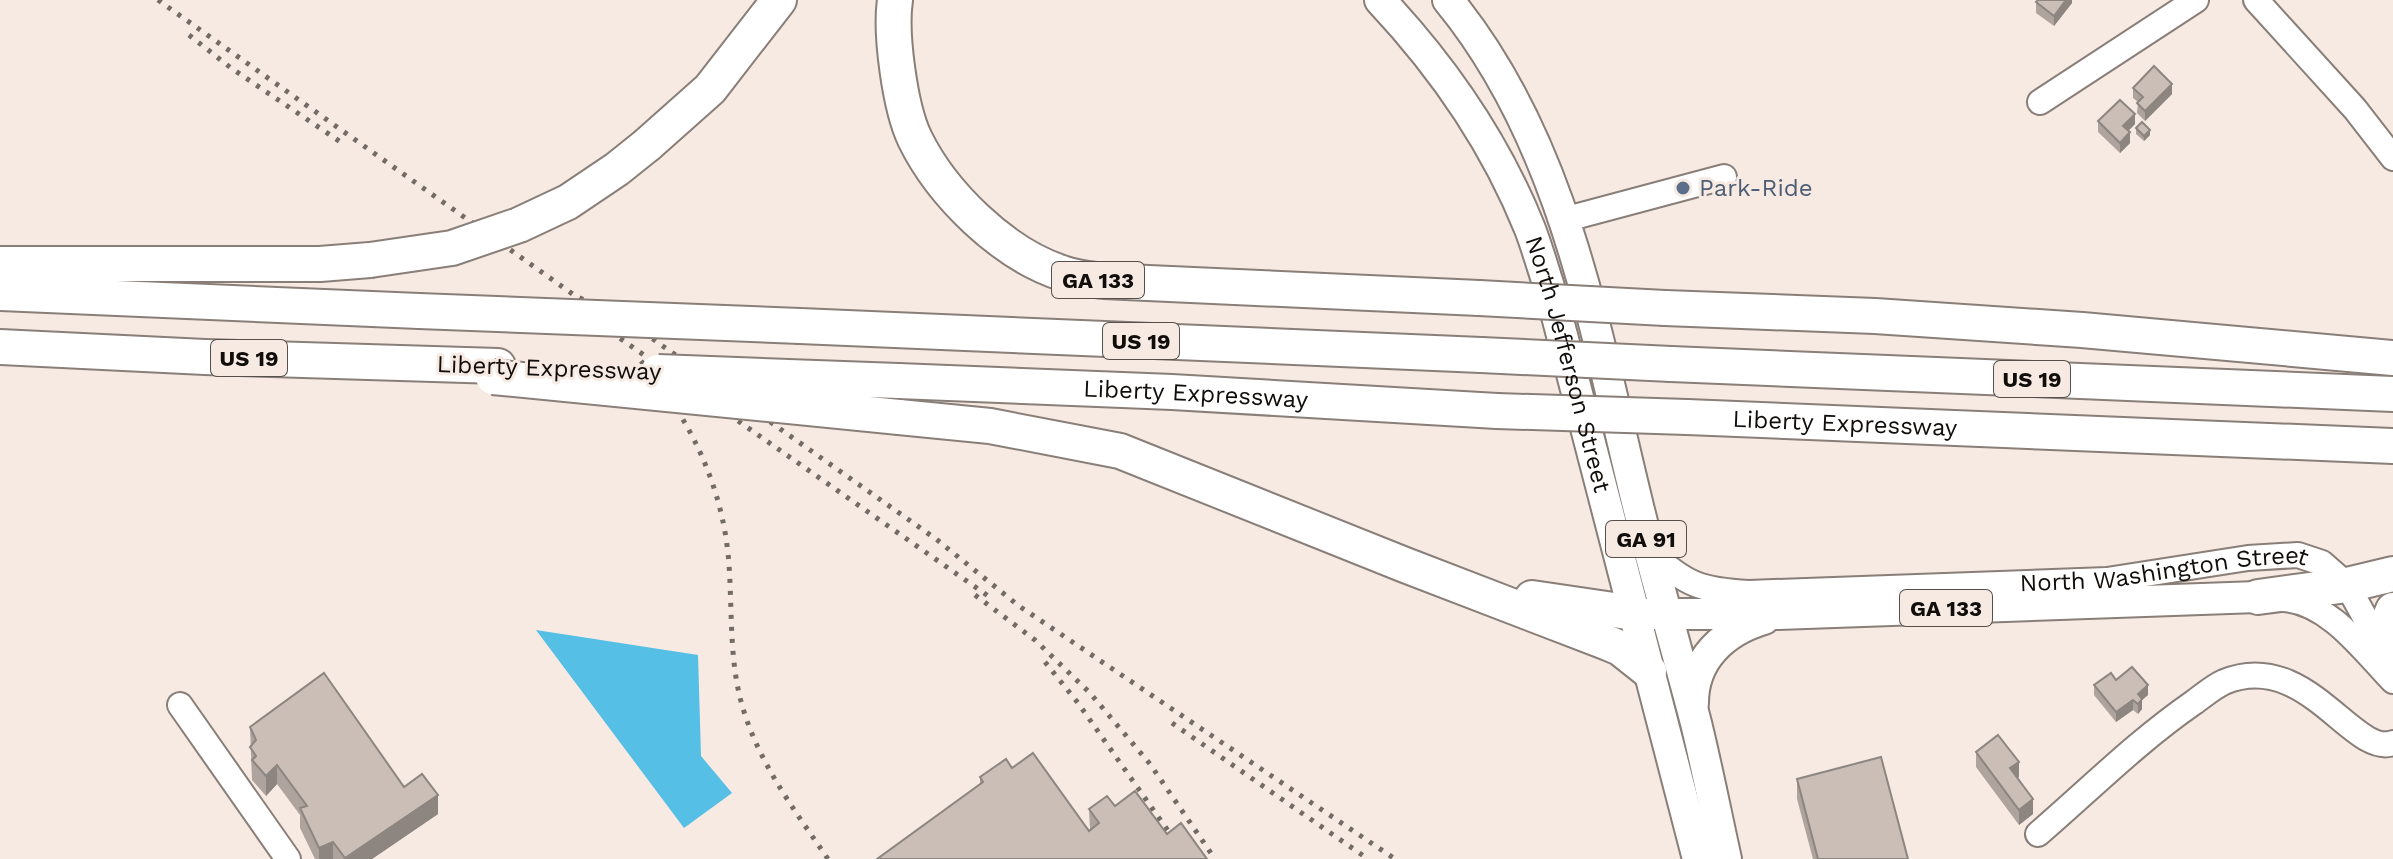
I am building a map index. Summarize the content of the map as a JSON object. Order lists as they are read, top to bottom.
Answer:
{
  "streets": {
    "highway": ["GA 133", "US 19", "Liberty Expressway"],
    "main road": ["North Jefferson Street", "GA 91"],
    "street": ["North Washington Street"]
  },
  "crossings": [
    ["GA 133", "North Jefferson Street"],
    ["GA 133", "North Washington Street"],
    ["North Jefferson Street", "North Washington Street"]
  ],
  "places": ["Park-Ride"]
}
